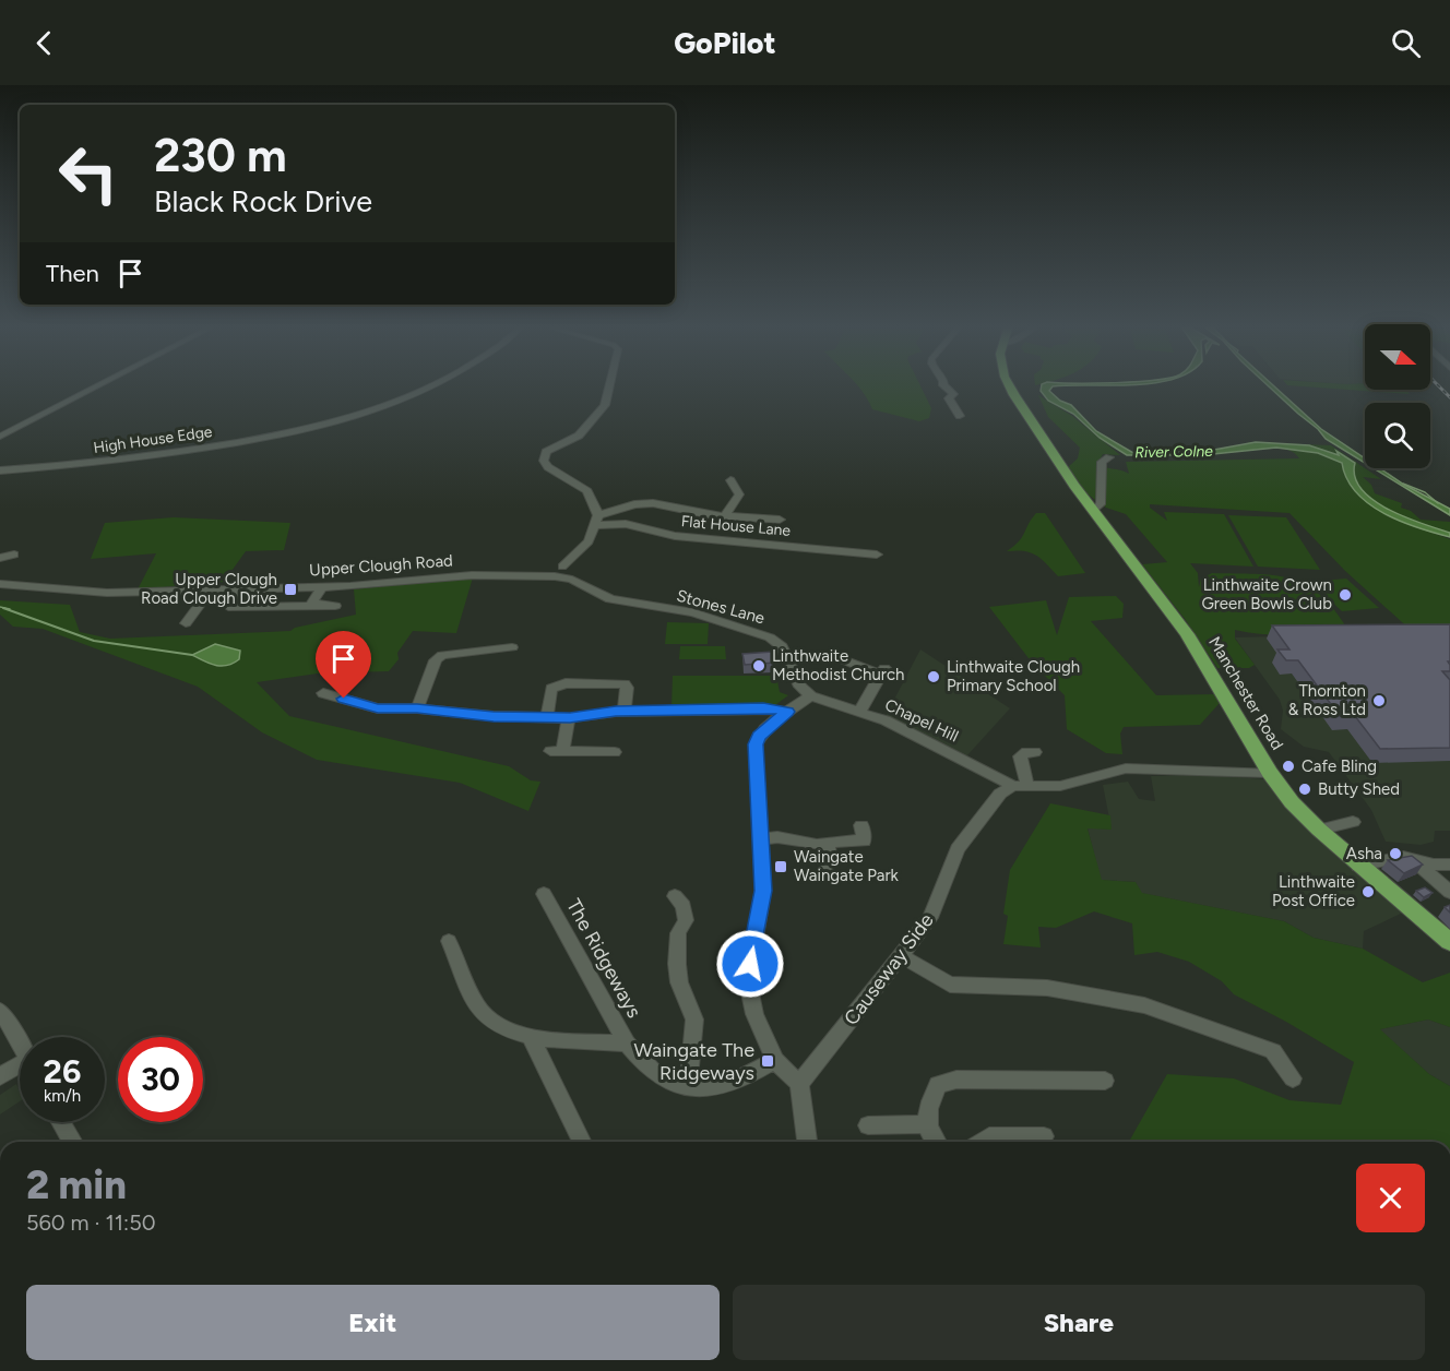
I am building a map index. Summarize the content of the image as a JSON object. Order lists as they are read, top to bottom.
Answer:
{
  "streets": {
    "main road": ["Manchester Road"],
    "street": [
      "High House Edge",
      "Flat House Lane",
      "Upper Clough Road",
      "Stones Lane",
      "Chapel Hill",
      "The Ridgeways",
      "Causeway Side"
    ]
  },
  "crossings": [
    ["Upper Clough Road", "Stones Lane"],
    ["Stones Lane", "Chapel Hill"],
    ["Chapel Hill", "Causeway Side"]
  ],
  "water": ["River Colne"],
  "places": {
    "transit": ["Upper Clough Road Clough Drive", "Waingate Waingate Park", "Waingate The Ridgeways"],
    "other": [
      "Linthwaite Crown Green Bowls Club",
      "Linthwaite Methodist Church",
      "Linthwaite Clough Primary School",
      "Thornton & Ross Ltd",
      "Cafe Bling",
      "Butty Shed",
      "Asha",
      "Linthwaite Post Office"
    ]
  },
  "north": "right",
  "page": {
    "header": "GoPilot",
    "turn": ["230 m", "Black Rock Drive"],
    "then": "Then",
    "speed": "26 km/h",
    "limit": "30",
    "heading": ["2 min", "560 m · 11:50"],
    "buttons": ["Exit", "Share"]
  }
}
